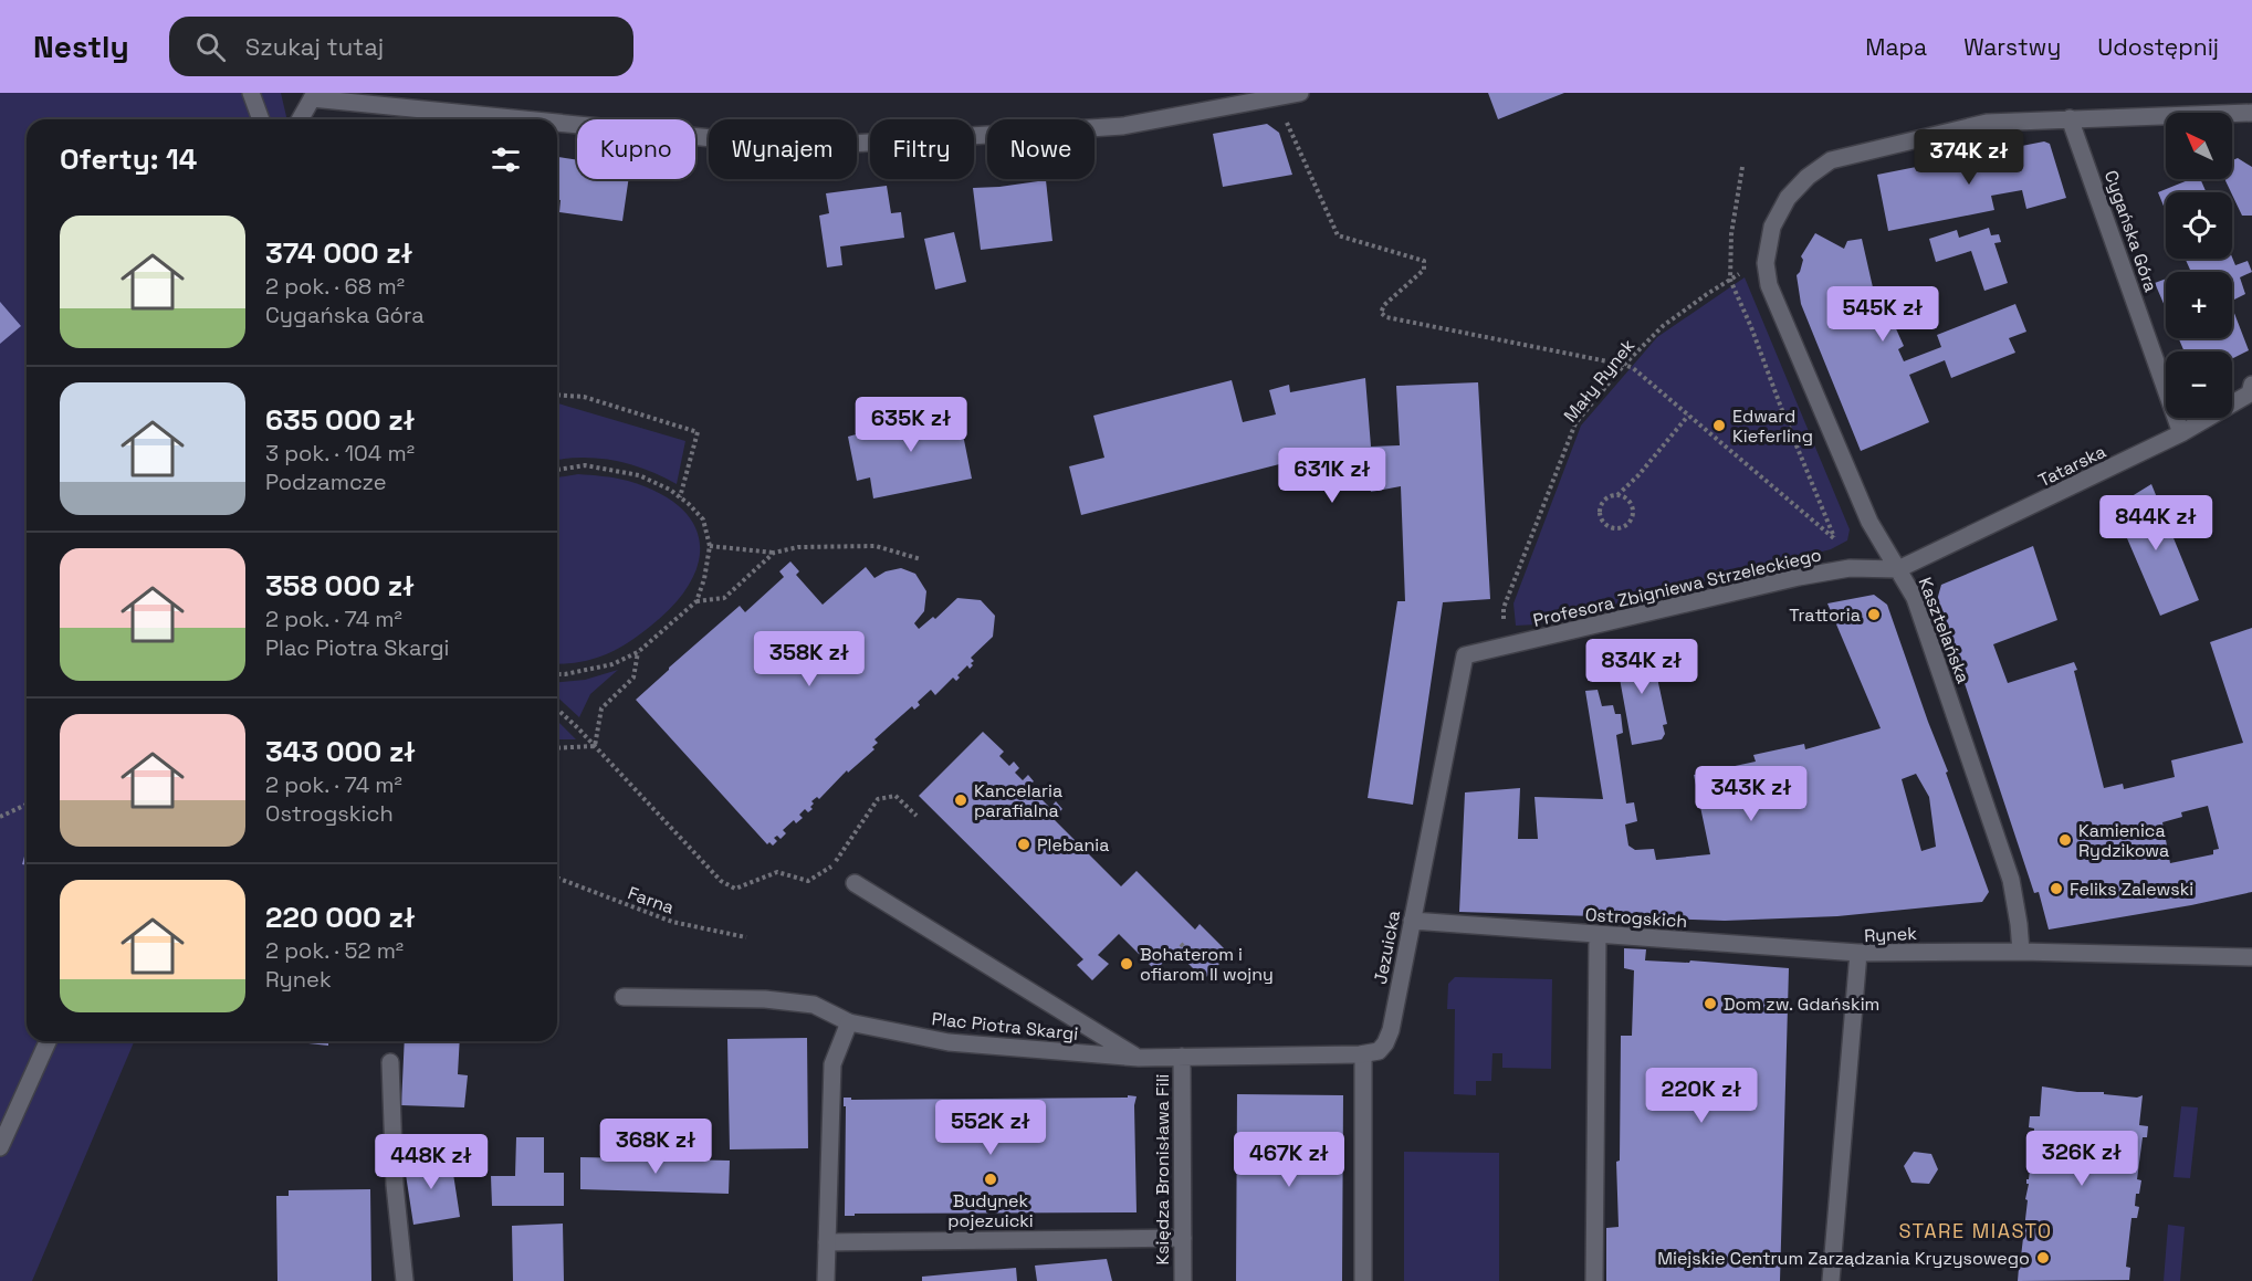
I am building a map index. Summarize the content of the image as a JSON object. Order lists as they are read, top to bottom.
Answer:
{
  "streets": {
    "street": [
      "Cygańska Góra",
      "Tatarska",
      "Profesora Zbigniewa Strzeleckiego",
      "Kasztelańska",
      "Ostrogskich",
      "Rynek",
      "Jezuicka",
      "Plac Piotra Skargi",
      "Księdza Bronisława Fili"
    ],
    "path": ["Mały Rynek", "Farna"]
  },
  "crossings": [
    ["Cygańska Góra", "Tatarska"],
    ["Mały Rynek", "Profesora Zbigniewa Strzeleckiego"],
    ["Mały Rynek", "Kasztelańska"],
    ["Tatarska", "Profesora Zbigniewa Strzeleckiego"],
    ["Tatarska", "Kasztelańska"],
    ["Profesora Zbigniewa Strzeleckiego", "Kasztelańska"],
    ["Profesora Zbigniewa Strzeleckiego", "Jezuicka"],
    ["Kasztelańska", "Rynek"],
    ["Ostrogskich", "Rynek"],
    ["Ostrogskich", "Jezuicka"],
    ["Plac Piotra Skargi", "Księdza Bronisława Fili"]
  ],
  "districts": ["STARE MIASTO"],
  "places": [
    "Edward Kieferling",
    "Trattoria",
    "Kancelaria parafialna",
    "Kamienica Rydzikowa",
    "Plebania",
    "Feliks Zalewski",
    "Bohaterom i ofiarom II wojny",
    "Dom zw. Gdańskim",
    "Budynek pojezuicki",
    "Miejskie Centrum Zarządzania Kryzysowego"
  ],
  "north": "top left",
  "page": {
    "header": "Nestly",
    "search": "Szukaj tutaj",
    "nav": ["Mapa", "Warstwy", "Udostępnij"],
    "map_buttons": ["+", "−"],
    "chip": [
      "Kupno",
      "Wynajem",
      "Filtry",
      "Nowe"
    ],
    "heading": "Oferty: 14",
    "price": [
      "374K zł",
      "545K zł",
      "635K zł",
      "631K zł",
      "844K zł",
      "358K zł",
      "834K zł",
      "343K zł",
      "220K zł",
      "552K zł",
      "368K zł",
      "326K zł",
      "467K zł",
      "448K zł"
    ],
    "list": [
      {
        "name": "374 000 zł",
        "note": "2 pok. · 68 m² · Cygańska Góra"
      },
      {
        "name": "635 000 zł",
        "note": "3 pok. · 104 m² · Podzamcze"
      },
      {
        "name": "358 000 zł",
        "note": "2 pok. · 74 m² · Plac Piotra Skargi"
      },
      {
        "name": "343 000 zł",
        "note": "2 pok. · 74 m² · Ostrogskich"
      },
      {
        "name": "220 000 zł",
        "note": "2 pok. · 52 m² · Rynek"
      }
    ]
  }
}
